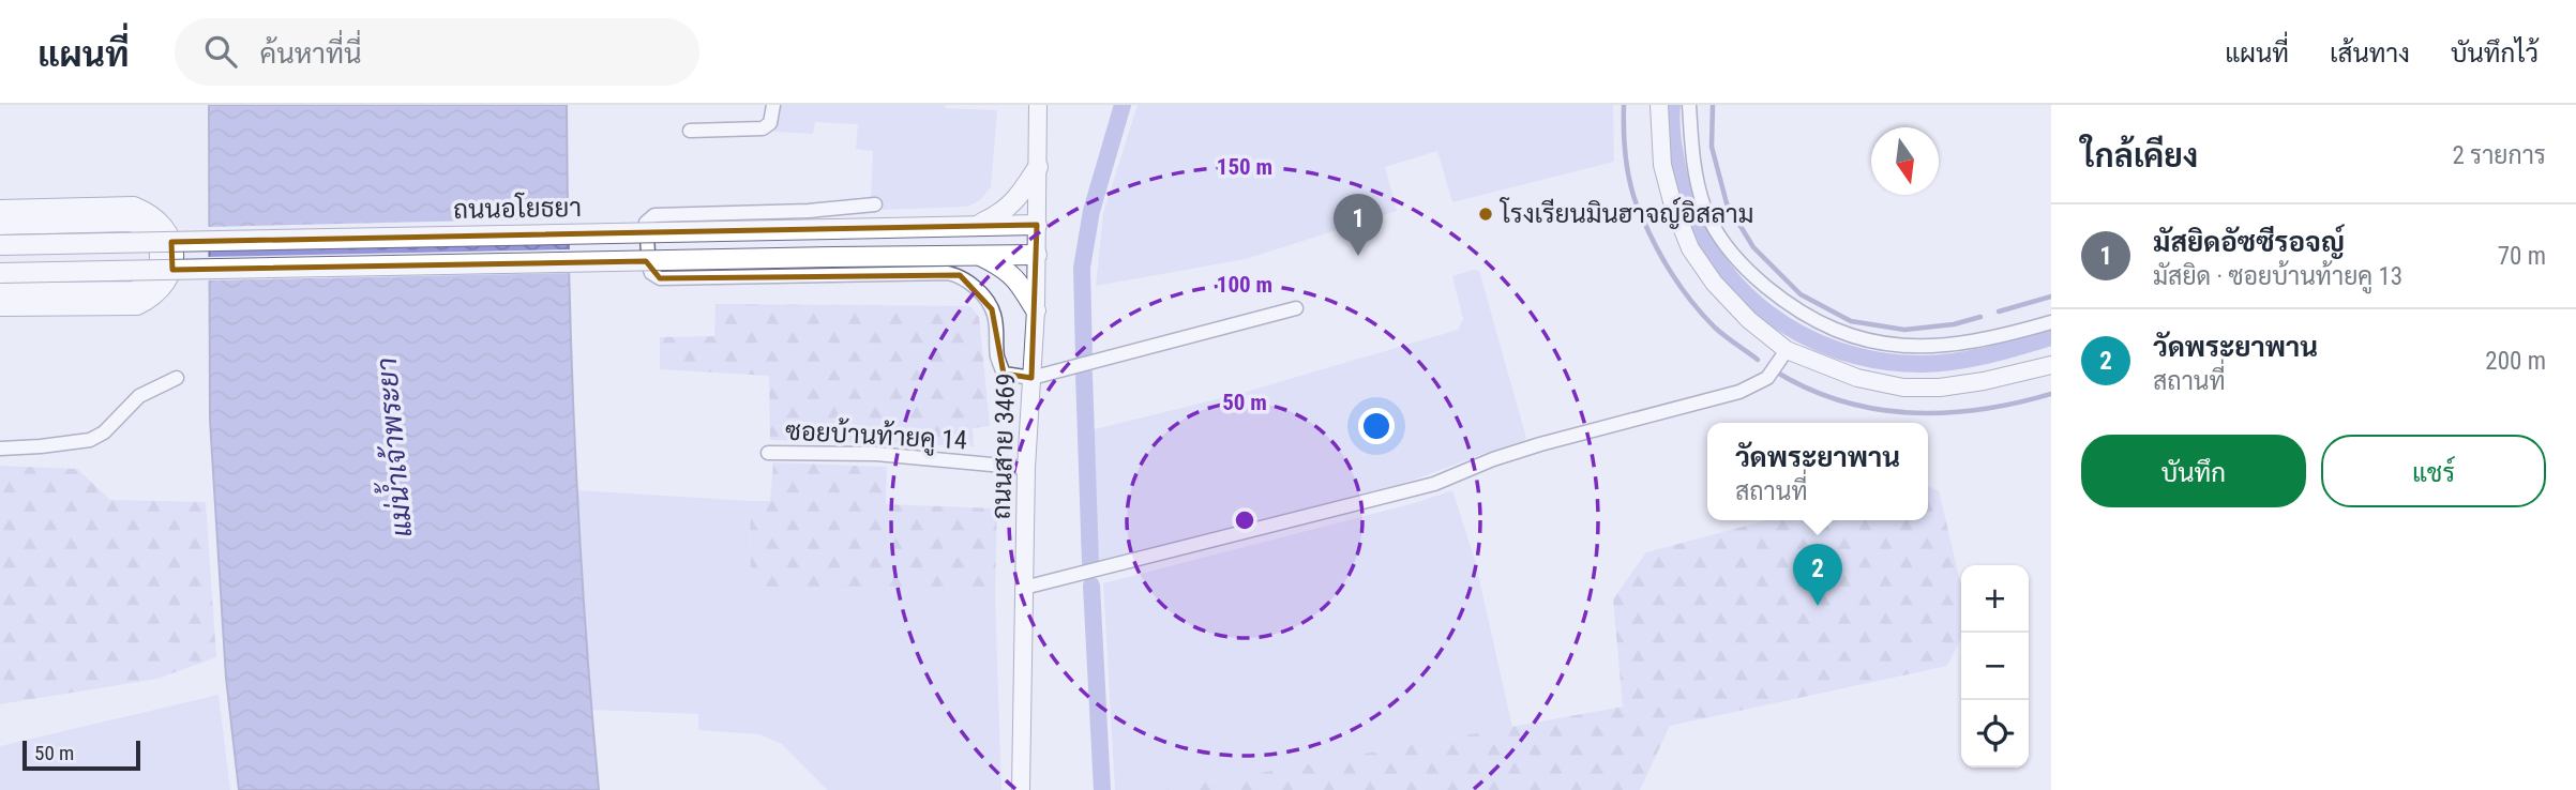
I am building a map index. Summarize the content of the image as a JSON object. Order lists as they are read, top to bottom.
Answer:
{
  "streets": {
    "main road": ["ถนนอโยธยา"],
    "street": ["ซอยบ้านท้ายคู 14", "ถนนสาย 3469"]
  },
  "crossings": [
    ["ถนนอโยธยา", "ถนนสาย 3469"],
    ["ซอยบ้านท้ายคู 14", "ถนนสาย 3469"]
  ],
  "water": ["แม่น้ำเจ้าพระยา"],
  "places": ["โรงเรียนมินฮาจญ์อิสลาม"],
  "scale_bar": "50 m",
  "north": "bottom",
  "page": {
    "header": "แผนที่",
    "search": "ค้นหาที่นี่",
    "nav": ["แผนที่", "เส้นทาง", "บันทึกไว้"],
    "heading": ["ใกล้เคียง", "2 รายการ"],
    "pins": ["1", "2"],
    "list": [
      {
        "mark": "1",
        "name": "มัสยิดอัซซีรอจญ์",
        "note": "มัสยิด · ซอยบ้านท้ายคู 13",
        "value": "70 m"
      },
      {
        "mark": "2",
        "name": "วัดพระยาพาน",
        "note": "สถานที่",
        "value": "200 m"
      }
    ],
    "buttons": ["บันทึก", "แชร์"],
    "popup": ["วัดพระยาพาน", "สถานที่"],
    "map_buttons": ["+", "−"],
    "scale": "50 m"
  },
  "rings": ["150 m", "100 m", "50 m"]
}
